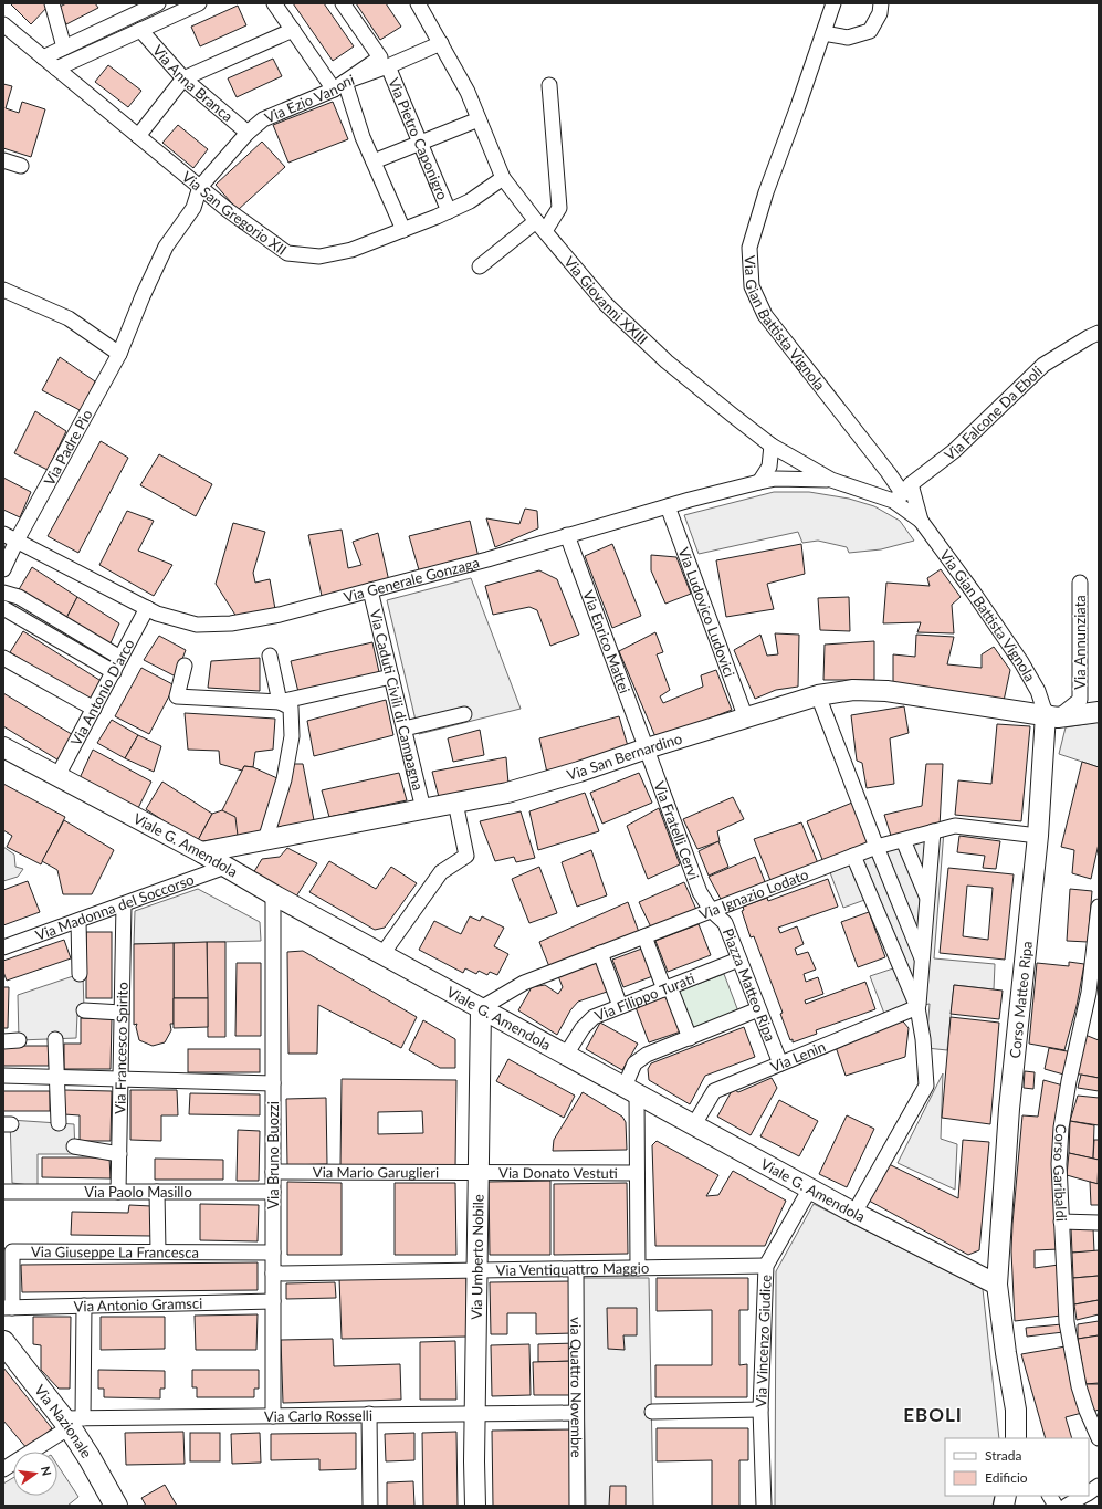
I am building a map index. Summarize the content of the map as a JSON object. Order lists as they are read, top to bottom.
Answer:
{
  "streets": {
    "main road": ["Via Nazionale"],
    "street": [
      "Via Anna Branca",
      "Via Ezio Vanoni",
      "Via Pietro Caponigro",
      "Via San Gregorio XII",
      "Via Giovanni XXIII",
      "Via Gian Battista Vignola",
      "Via Falcone Da Eboli",
      "Via Padre Pio",
      "Via Generale Gonzaga",
      "Via Ludovico Ludovici",
      "Via Enrico Mattei",
      "Via Annunziata",
      "Via Antonio D'arco",
      "Via Caduti Civili di Campagna",
      "Via San Bernardino",
      "Via Fratelli Cervi",
      "Viale G. Amendola",
      "Via Ignazio Lodato",
      "Via Madonna del Soccorso",
      "Piazza Matteo Ripa",
      "Via Filippo Turati",
      "Corso Matteo Ripa",
      "Via Francesco Spirito",
      "Via Lenin",
      "Via Bruno Buozzi",
      "Via Mario Garuglieri",
      "Via Donato Vestuti",
      "Corso Garibaldi",
      "Via Paolo Masillo",
      "Via Giuseppe La Francesca",
      "Via Umberto Nobile",
      "Via Ventiquattro Maggio",
      "Via Antonio Gramsci",
      "Via Vincenzo Giudice",
      "via Quattro Novembre",
      "Via Carlo Rosselli"
    ]
  },
  "crossings": [
    ["Via Anna Branca", "Via Ezio Vanoni"],
    ["Via Ezio Vanoni", "Via Pietro Caponigro"],
    ["Via Ezio Vanoni", "Via San Gregorio XII"],
    ["Via Ezio Vanoni", "Via Giovanni XXIII"],
    ["Via Ezio Vanoni", "Via Padre Pio"],
    ["Via Pietro Caponigro", "Via San Gregorio XII"],
    ["Via San Gregorio XII", "Via Giovanni XXIII"],
    ["Via San Gregorio XII", "Via Padre Pio"],
    ["Via Giovanni XXIII", "Via Gian Battista Vignola"],
    ["Via Giovanni XXIII", "Via Falcone Da Eboli"],
    ["Via Giovanni XXIII", "Via Generale Gonzaga"],
    ["Via Gian Battista Vignola", "Via Falcone Da Eboli"],
    ["Via Gian Battista Vignola", "Via Annunziata"],
    ["Via Gian Battista Vignola", "Via San Bernardino"],
    ["Via Gian Battista Vignola", "Corso Matteo Ripa"],
    ["Via Padre Pio", "Via Generale Gonzaga"],
    ["Via Generale Gonzaga", "Via Ludovico Ludovici"],
    ["Via Generale Gonzaga", "Via Enrico Mattei"],
    ["Via Generale Gonzaga", "Via Antonio D'arco"],
    ["Via Generale Gonzaga", "Via Caduti Civili di Campagna"],
    ["Via Ludovico Ludovici", "Via San Bernardino"],
    ["Via Enrico Mattei", "Via San Bernardino"],
    ["Via Enrico Mattei", "Via Fratelli Cervi"],
    ["Via Annunziata", "Via San Bernardino"],
    ["Via Annunziata", "Corso Matteo Ripa"],
    ["Via Antonio D'arco", "Viale G. Amendola"],
    ["Via Caduti Civili di Campagna", "Via San Bernardino"],
    ["Via San Bernardino", "Via Fratelli Cervi"],
    ["Via San Bernardino", "Viale G. Amendola"],
    ["Via San Bernardino", "Corso Matteo Ripa"],
    ["Via Fratelli Cervi", "Via Ignazio Lodato"],
    ["Via Fratelli Cervi", "Piazza Matteo Ripa"],
    ["Viale G. Amendola", "Via Ignazio Lodato"],
    ["Viale G. Amendola", "Via Madonna del Soccorso"],
    ["Viale G. Amendola", "Via Filippo Turati"],
    ["Viale G. Amendola", "Corso Matteo Ripa"],
    ["Viale G. Amendola", "Via Lenin"],
    ["Viale G. Amendola", "Via Bruno Buozzi"],
    ["Viale G. Amendola", "Via Umberto Nobile"],
    ["Viale G. Amendola", "Via Vincenzo Giudice"],
    ["Via Ignazio Lodato", "Piazza Matteo Ripa"],
    ["Via Ignazio Lodato", "Corso Matteo Ripa"],
    ["Via Ignazio Lodato", "Via Umberto Nobile"],
    ["Via Madonna del Soccorso", "Via Francesco Spirito"],
    ["Piazza Matteo Ripa", "Via Filippo Turati"],
    ["Piazza Matteo Ripa", "Via Lenin"],
    ["Via Francesco Spirito", "Via Paolo Masillo"],
    ["Via Bruno Buozzi", "Via Mario Garuglieri"],
    ["Via Bruno Buozzi", "Via Paolo Masillo"],
    ["Via Bruno Buozzi", "Via Giuseppe La Francesca"],
    ["Via Bruno Buozzi", "Via Ventiquattro Maggio"],
    ["Via Bruno Buozzi", "Via Antonio Gramsci"],
    ["Via Bruno Buozzi", "Via Carlo Rosselli"],
    ["Via Mario Garuglieri", "Via Donato Vestuti"],
    ["Via Mario Garuglieri", "Via Umberto Nobile"],
    ["Via Donato Vestuti", "Via Umberto Nobile"],
    ["Via Giuseppe La Francesca", "Via Antonio Gramsci"],
    ["Via Umberto Nobile", "Via Ventiquattro Maggio"],
    ["Via Umberto Nobile", "Via Carlo Rosselli"],
    ["Via Ventiquattro Maggio", "Via Vincenzo Giudice"],
    ["Via Ventiquattro Maggio", "via Quattro Novembre"],
    ["via Quattro Novembre", "Via Carlo Rosselli"],
    ["Via Carlo Rosselli", "Via Nazionale"]
  ],
  "districts": ["EBOLI"],
  "legend": ["Strada", "Edificio"],
  "north": "right"
}
